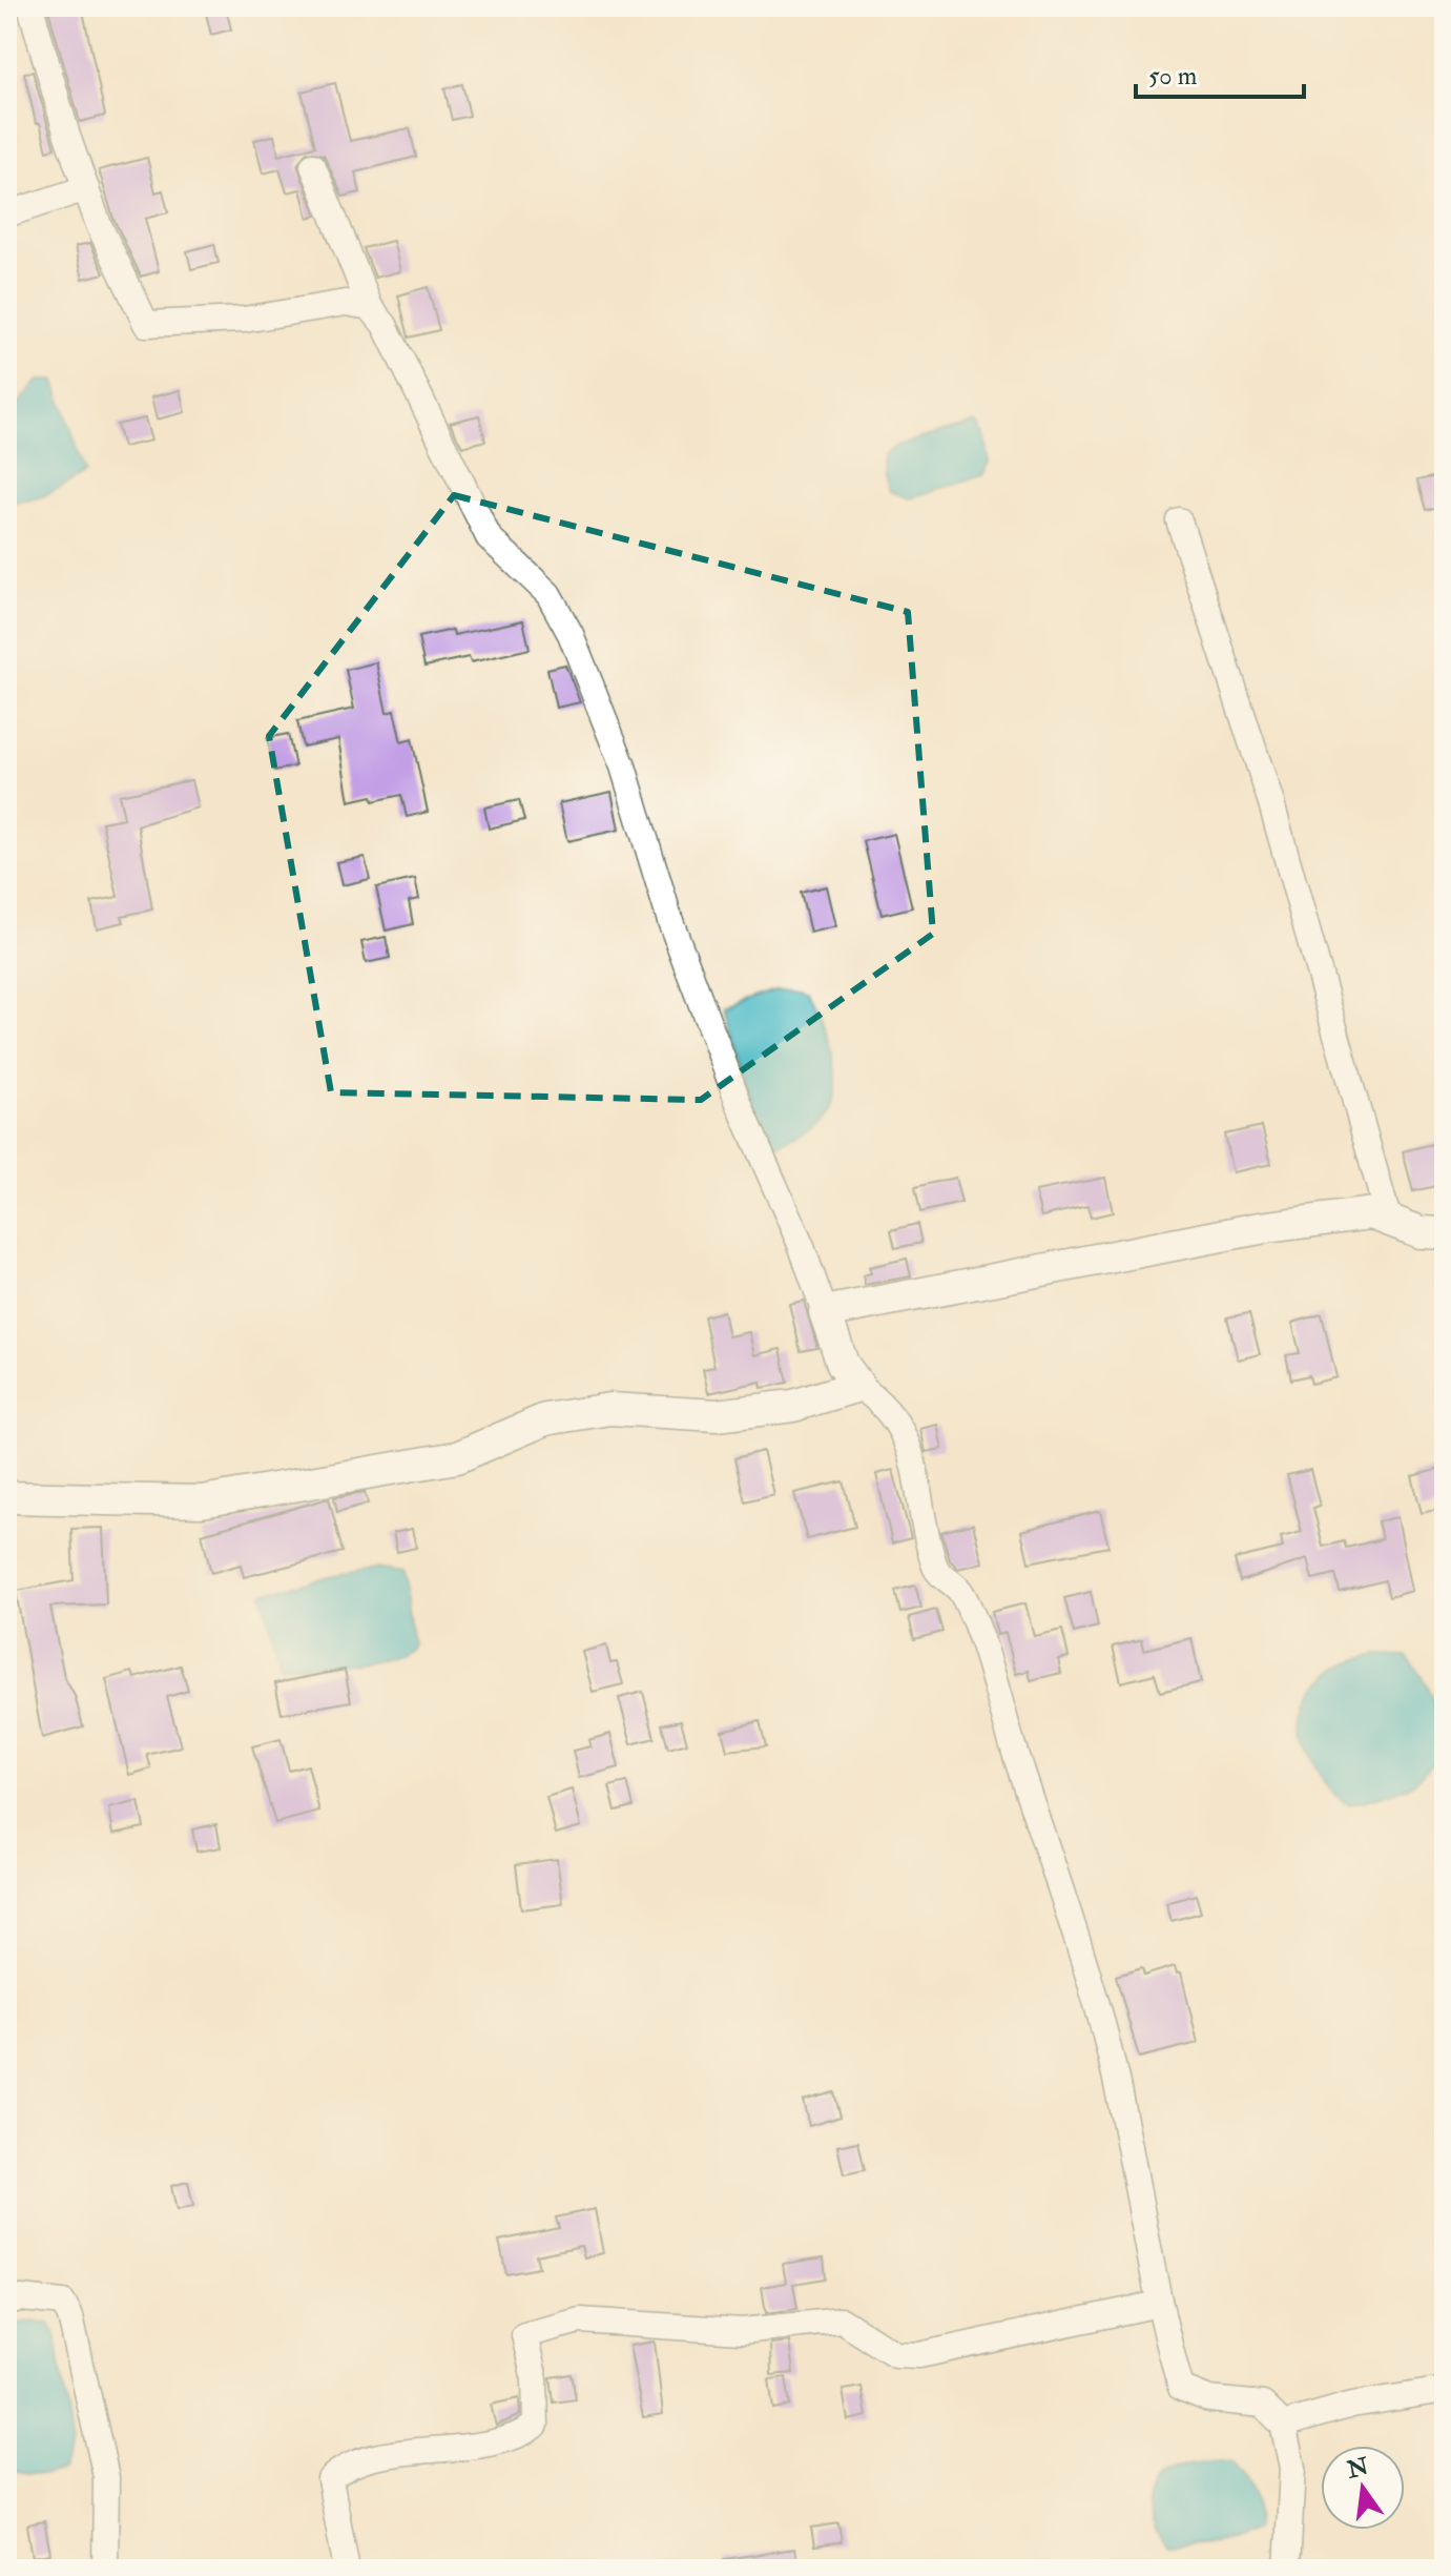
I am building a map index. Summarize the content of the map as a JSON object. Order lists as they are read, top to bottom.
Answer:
{
  "scale_bar": "50 m",
  "north": "top"
}
